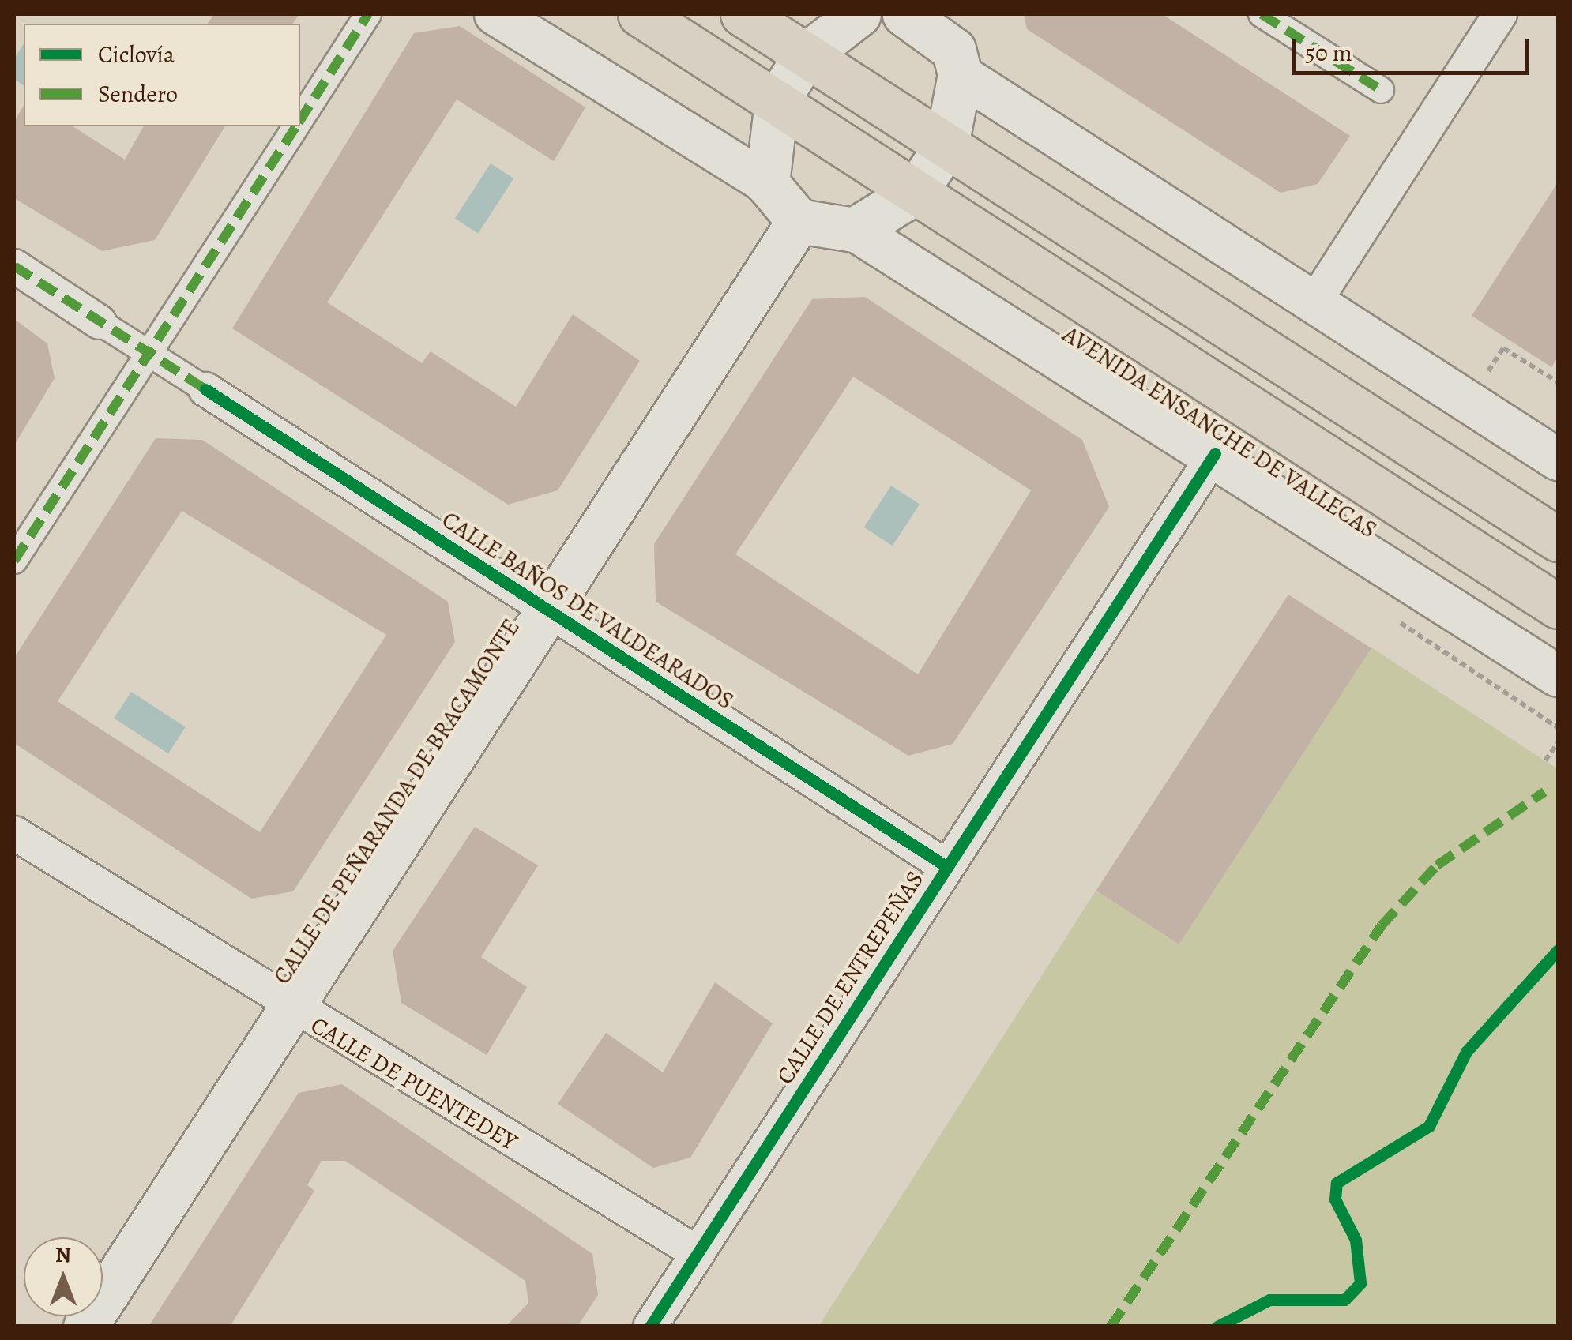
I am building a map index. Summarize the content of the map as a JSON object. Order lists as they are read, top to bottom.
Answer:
{
  "streets": {
    "main road": ["AVENIDA ENSANCHE DE VALLECAS", "CALLE DE PEÑARANDA DE BRACAMONTE"],
    "street": ["CALLE BAÑOS DE VALDEARADOS", "CALLE DE ENTREPEÑAS", "CALLE DE PUENTEDEY"]
  },
  "crossings": [
    ["AVENIDA ENSANCHE DE VALLECAS", "CALLE DE ENTREPEÑAS"],
    ["CALLE BAÑOS DE VALDEARADOS", "CALLE DE PEÑARANDA DE BRACAMONTE"],
    ["CALLE BAÑOS DE VALDEARADOS", "CALLE DE ENTREPEÑAS"],
    ["CALLE DE PEÑARANDA DE BRACAMONTE", "CALLE DE PUENTEDEY"],
    ["CALLE DE ENTREPEÑAS", "CALLE DE PUENTEDEY"]
  ],
  "legend": ["Ciclovía", "Sendero"],
  "scale_bar": "50 m",
  "north": "top"
}
